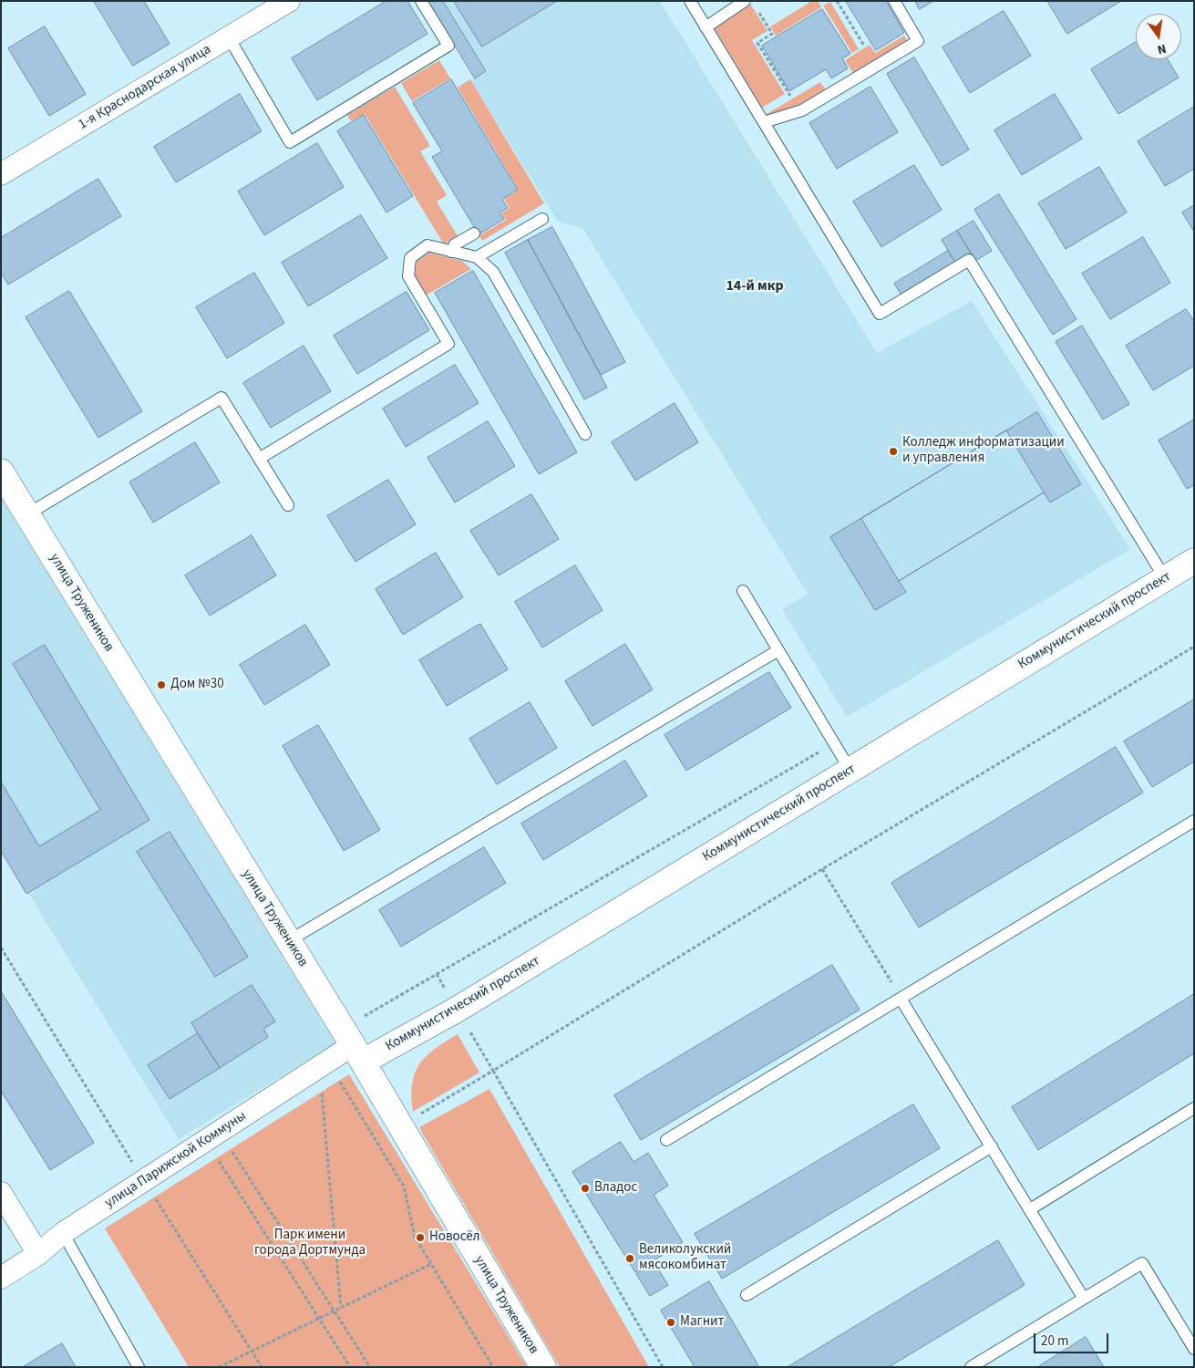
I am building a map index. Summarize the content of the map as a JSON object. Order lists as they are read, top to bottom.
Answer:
{
  "streets": {
    "main road": ["улица Тружеников", "Коммунистический проспект"],
    "street": ["1-я Краснодарская улица", "улица Парижской Коммуны"]
  },
  "crossings": [
    ["улица Тружеников", "Коммунистический проспект"],
    ["улица Тружеников", "улица Парижской Коммуны"],
    ["Коммунистический проспект", "улица Парижской Коммуны"]
  ],
  "districts": ["14-й мкр"],
  "parks": ["Парк имени города Дортмунда"],
  "places": [
    "Колледж информатизации и управления",
    "Дом №30",
    "Владос",
    "Новосёл",
    "Великолукский мясокомбинат",
    "Магнит"
  ],
  "scale_bar": "20 m",
  "north": "bottom"
}
